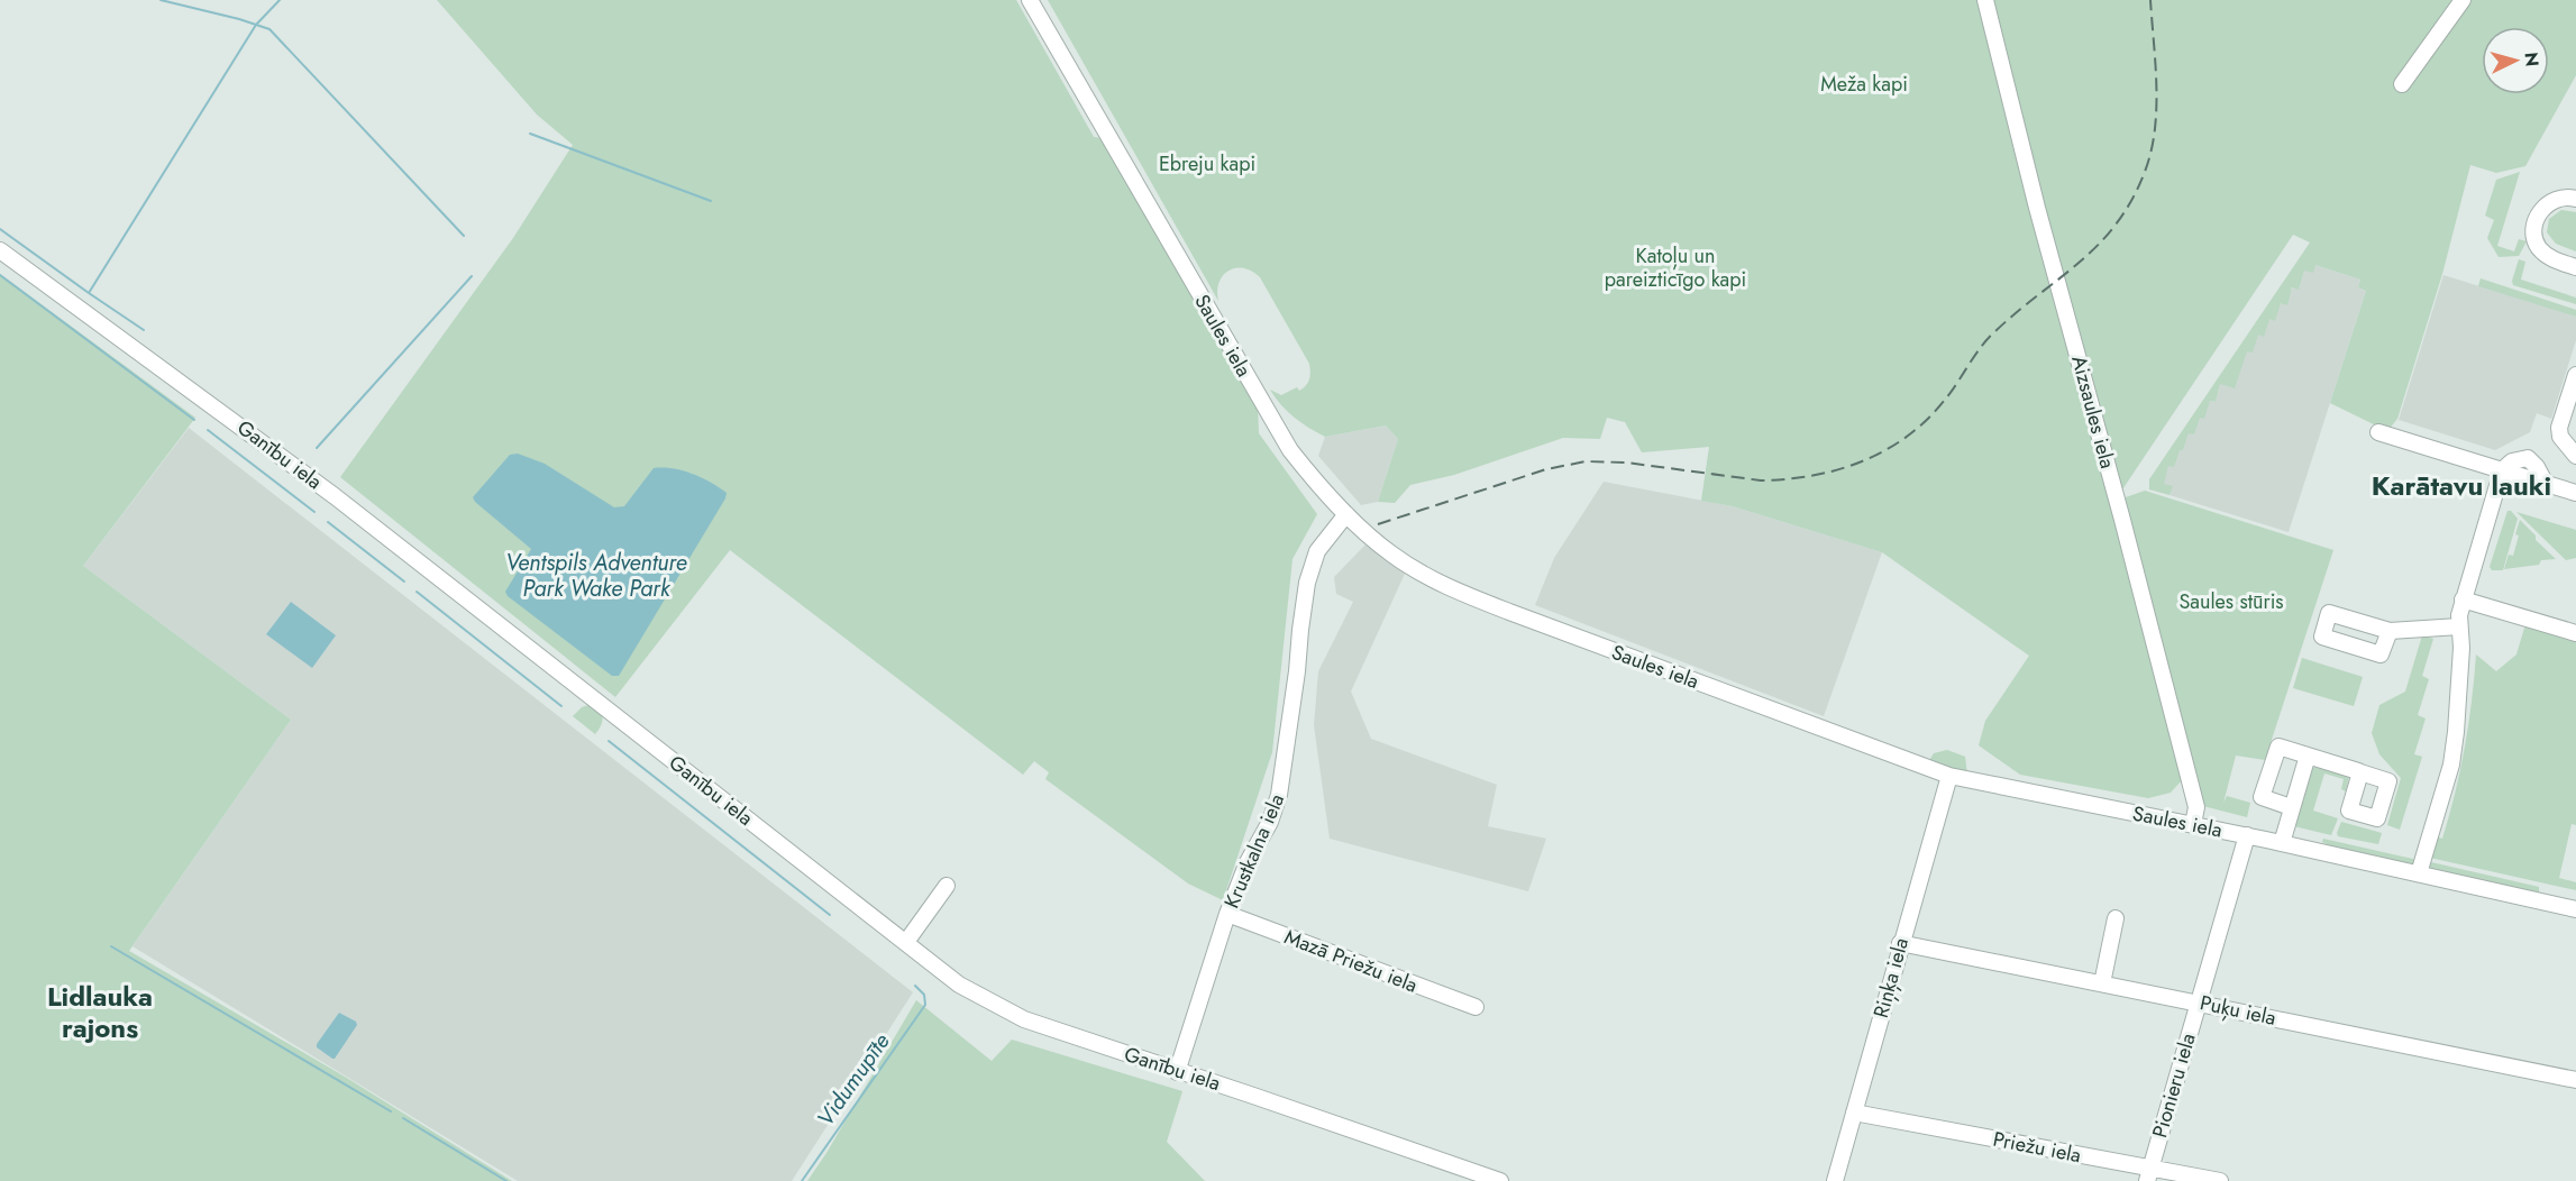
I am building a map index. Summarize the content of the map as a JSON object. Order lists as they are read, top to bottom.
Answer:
{
  "streets": {
    "street": [
      "Saules iela",
      "Aizsaules iela",
      "Ganību iela",
      "Krustkalna iela",
      "Mazā Priežu iela",
      "Riņķa iela",
      "Puķu iela",
      "Pionieru iela",
      "Priežu iela"
    ]
  },
  "crossings": [
    ["Saules iela", "Aizsaules iela"],
    ["Saules iela", "Krustkalna iela"],
    ["Saules iela", "Riņķa iela"],
    ["Saules iela", "Pionieru iela"],
    ["Ganību iela", "Krustkalna iela"],
    ["Krustkalna iela", "Mazā Priežu iela"],
    ["Riņķa iela", "Puķu iela"],
    ["Riņķa iela", "Priežu iela"],
    ["Puķu iela", "Pionieru iela"],
    ["Pionieru iela", "Priežu iela"]
  ],
  "districts": ["Karātavu lauki", "Lidlauka rajons"],
  "water": ["Ventspils Adventure Park Wake Park", "Vidumupīte"],
  "parks": [
    "Meža kapi",
    "Ebreju kapi",
    "Katoļu un pareizticīgo kapi",
    "Saules stūris"
  ],
  "north": "right"
}
